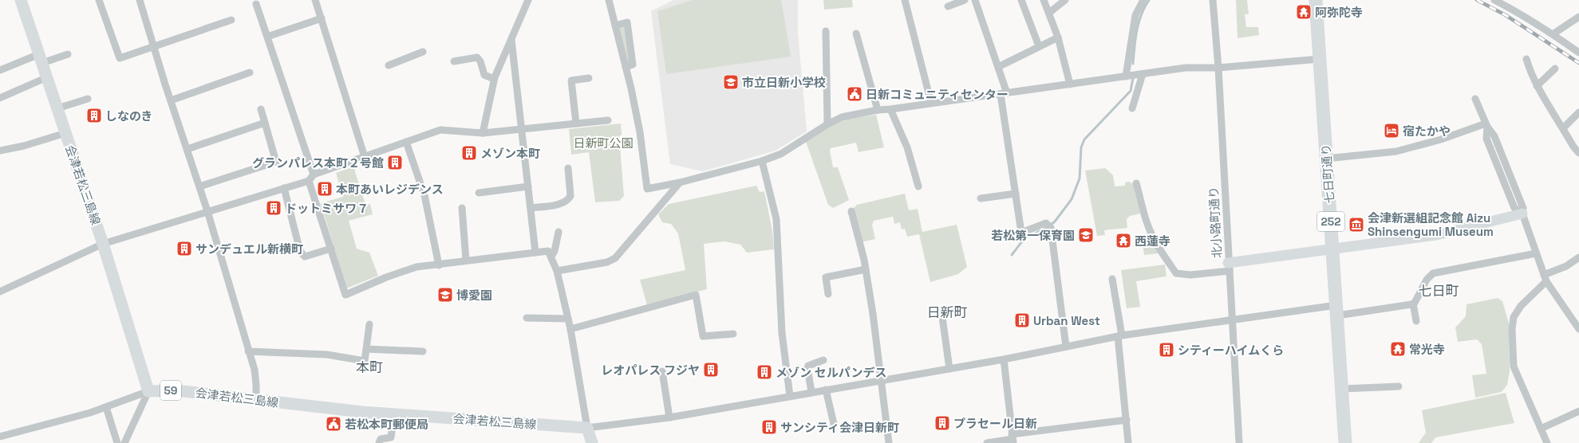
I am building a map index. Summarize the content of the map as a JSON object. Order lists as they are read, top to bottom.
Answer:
{
  "streets": {
    "highway": ["七日町通り", "252"],
    "main road": ["会津若松三島線", "59"],
    "street": ["北小路町通り"]
  },
  "districts": ["七日町", "日新町", "本町"],
  "parks": ["日新町公園"],
  "places": {
    "temple": ["阿弥陀寺", "西蓮寺", "常光寺"],
    "school or university": ["市立日新小学校", "若松第一保育園", "博愛園"],
    "public building": ["日新コミュニティセンター", "若松本町郵便局"],
    "building": [
      "しなのき",
      "メゾン本町",
      "グランパレス本町２号館",
      "本町あいレジデンス",
      "ドットミサワ７",
      "サンデュエル新横町",
      "Urban West",
      "シティーハイムくら",
      "レオパレス フジヤ",
      "メゾン セルパンデス",
      "プラセール日新",
      "サンシティ会津日新町"
    ],
    "hotel": ["宿たかや"],
    "museum": ["会津新選組記念館 Aizu Shinsengumi Museum"]
  }
}
